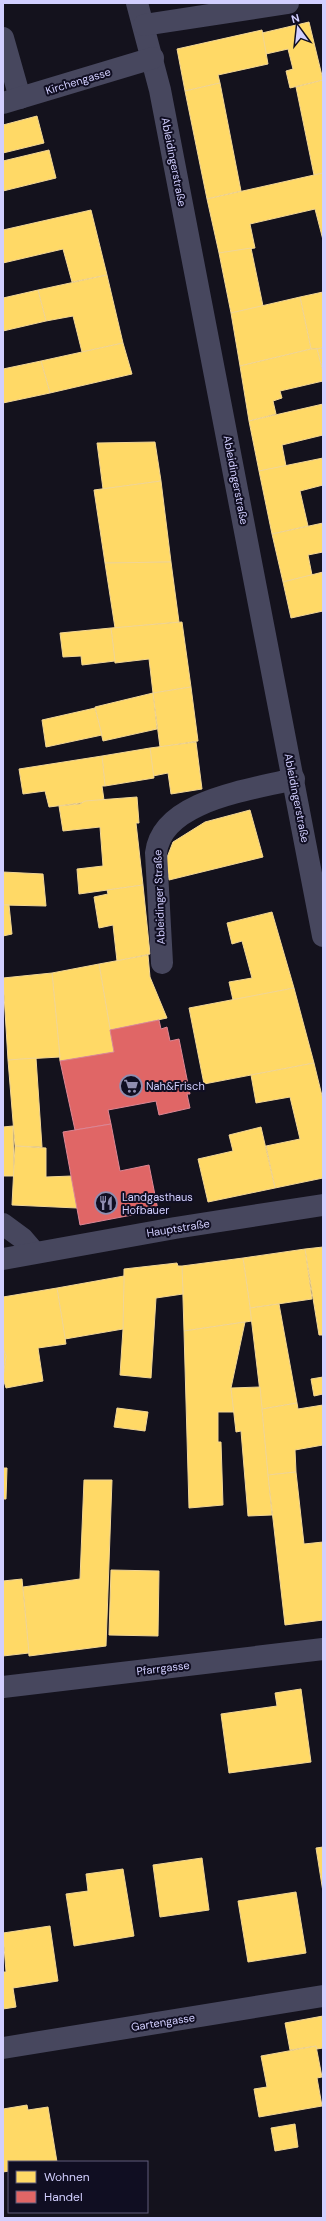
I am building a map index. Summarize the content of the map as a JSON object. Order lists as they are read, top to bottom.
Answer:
{
  "streets": {
    "street": [
      "Kirchengasse",
      "Ableidingerstraße",
      "Ableidinger Straße",
      "Hauptstraße",
      "Pfarrgasse",
      "Gartengasse"
    ]
  },
  "crossings": [
    ["Kirchengasse", "Ableidingerstraße"],
    ["Ableidingerstraße", "Ableidinger Straße"]
  ],
  "places": {
    "supermarket": ["Nah&Frisch"],
    "restaurant": ["Landgasthaus Hofbauer"]
  },
  "legend": ["Wohnen", "Handel"],
  "north": "top"
}
